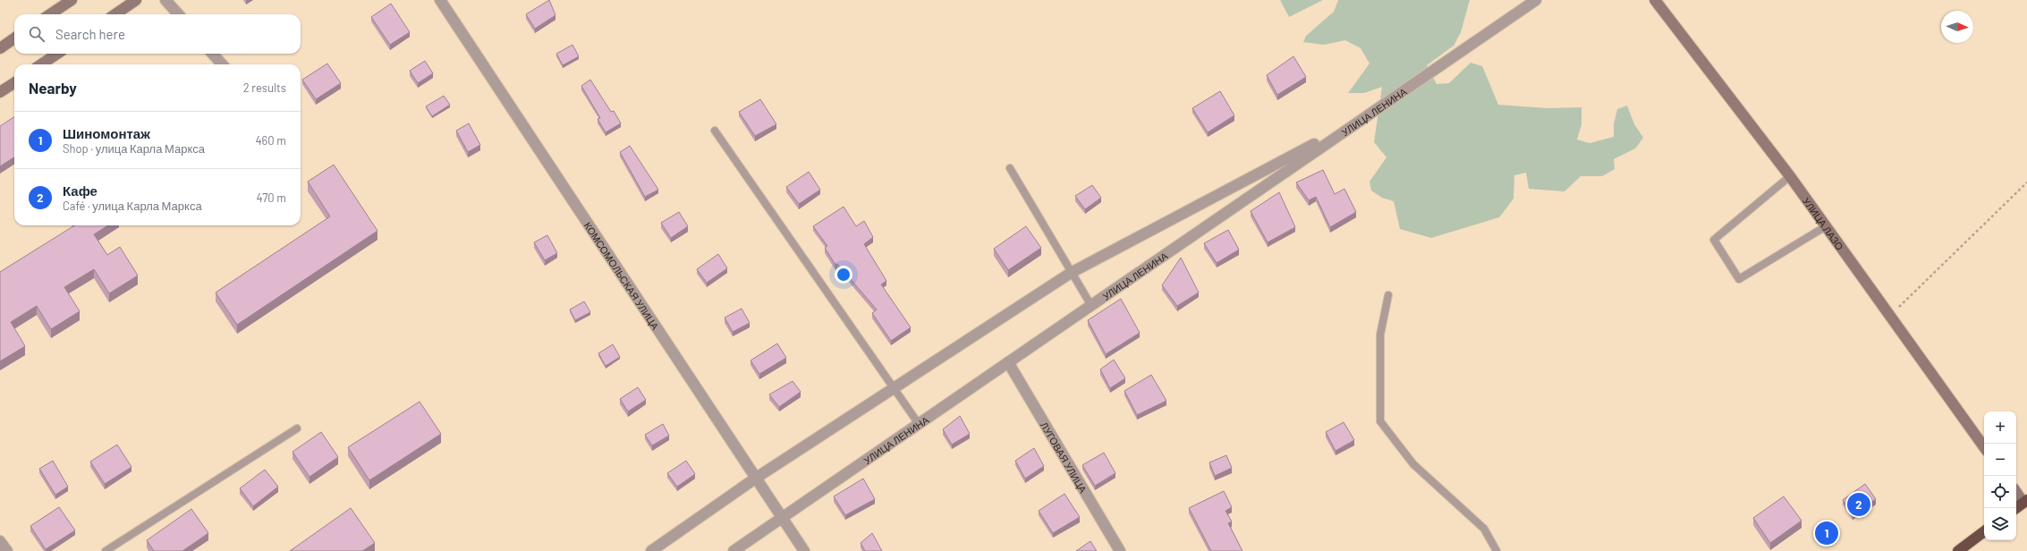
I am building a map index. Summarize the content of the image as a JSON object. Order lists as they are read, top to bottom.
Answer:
{
  "streets": {
    "main road": ["УЛИЦА ЛАЗО"],
    "street": ["УЛИЦА ЛЕНИНА", "КОМСОМОЛЬСКАЯ УЛИЦА", "ЛУГОВАЯ УЛИЦА"]
  },
  "crossings": [
    ["УЛИЦА ЛЕНИНА", "КОМСОМОЛЬСКАЯ УЛИЦА"],
    ["УЛИЦА ЛЕНИНА", "ЛУГОВАЯ УЛИЦА"]
  ],
  "north": "right",
  "page": {
    "search": "Search here",
    "heading": ["Nearby", "2 results"],
    "list": [
      {
        "mark": "1",
        "name": "Шиномонтаж",
        "note": "Shop · улица Карла Маркса",
        "value": "460 m"
      },
      {
        "mark": "2",
        "name": "Кафе",
        "note": "Café · улица Карла Маркса",
        "value": "470 m"
      }
    ],
    "map_buttons": ["+", "−"],
    "pins": ["2", "1"]
  }
}
